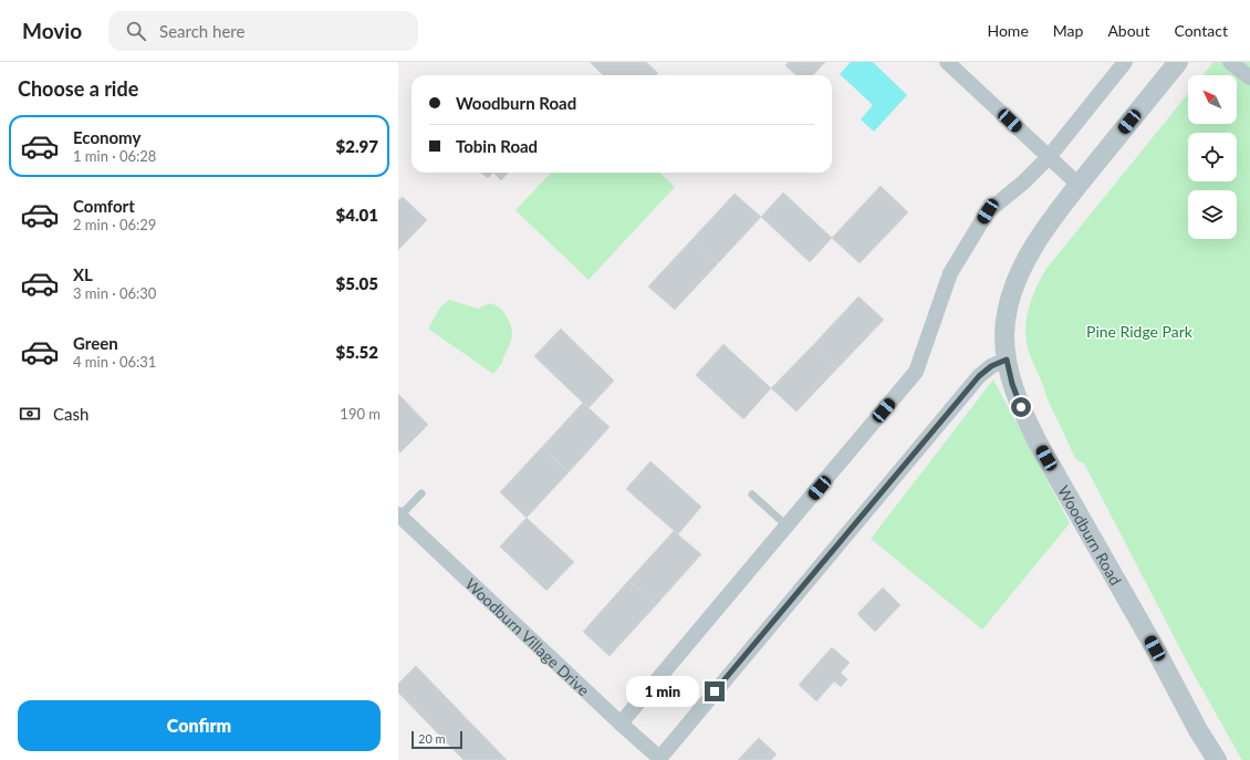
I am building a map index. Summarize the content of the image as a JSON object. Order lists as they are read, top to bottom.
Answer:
{
  "streets": {
    "street": ["Woodburn Road", "Woodburn Village Drive"]
  },
  "parks": ["Pine Ridge Park"],
  "scale_bar": "20 m",
  "north": "top left",
  "page": {
    "header": "Movio",
    "search": "Search here",
    "nav": [
      "Home",
      "Map",
      "About",
      "Contact"
    ],
    "heading": "Choose a ride",
    "banner": ["Woodburn Road", "Tobin Road"],
    "list": [
      {
        "name": "Economy",
        "note": "1 min · 06:28",
        "value": "$2.97"
      },
      {
        "name": "Comfort",
        "note": "2 min · 06:29",
        "value": "$4.01"
      },
      {
        "name": "XL",
        "note": "3 min · 06:30",
        "value": "$5.05"
      },
      {
        "name": "Green",
        "note": "4 min · 06:31",
        "value": "$5.52"
      }
    ],
    "pay": ["Cash", "190 m"],
    "bubble": "1 min",
    "buttons": "Confirm",
    "scale": "20 m"
  }
}
